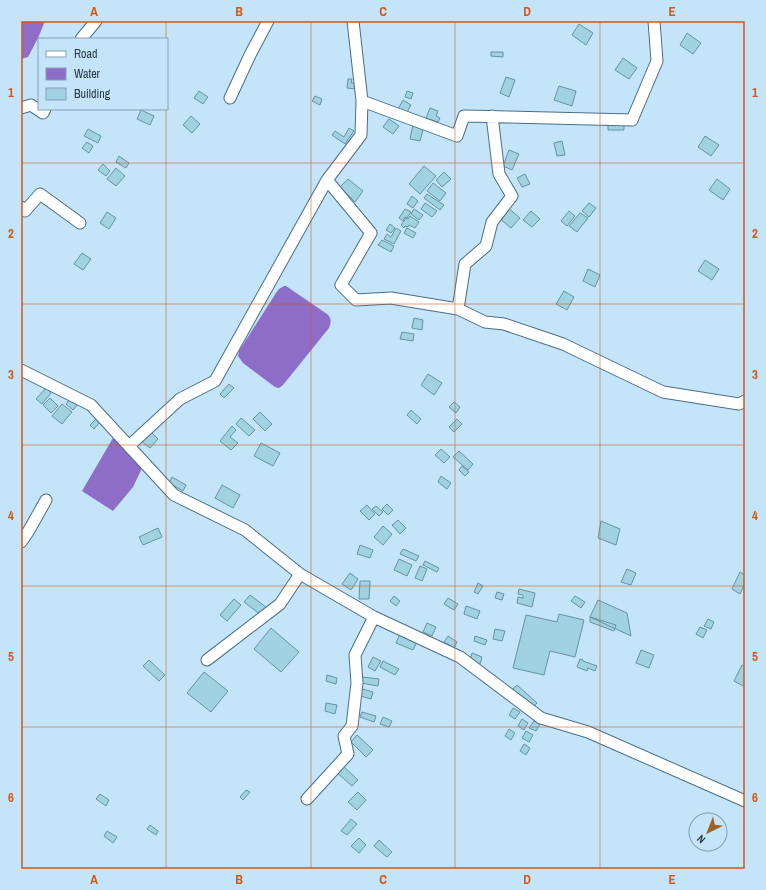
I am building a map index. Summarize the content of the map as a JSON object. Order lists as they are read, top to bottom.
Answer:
{
  "legend": ["Road", "Water", "Building"],
  "north": "bottom left",
  "grid": {
    "columns": [
      "A",
      "B",
      "C",
      "D",
      "E"
    ],
    "rows": [
      "1",
      "2",
      "3",
      "4",
      "5",
      "6"
    ]
  }
}
